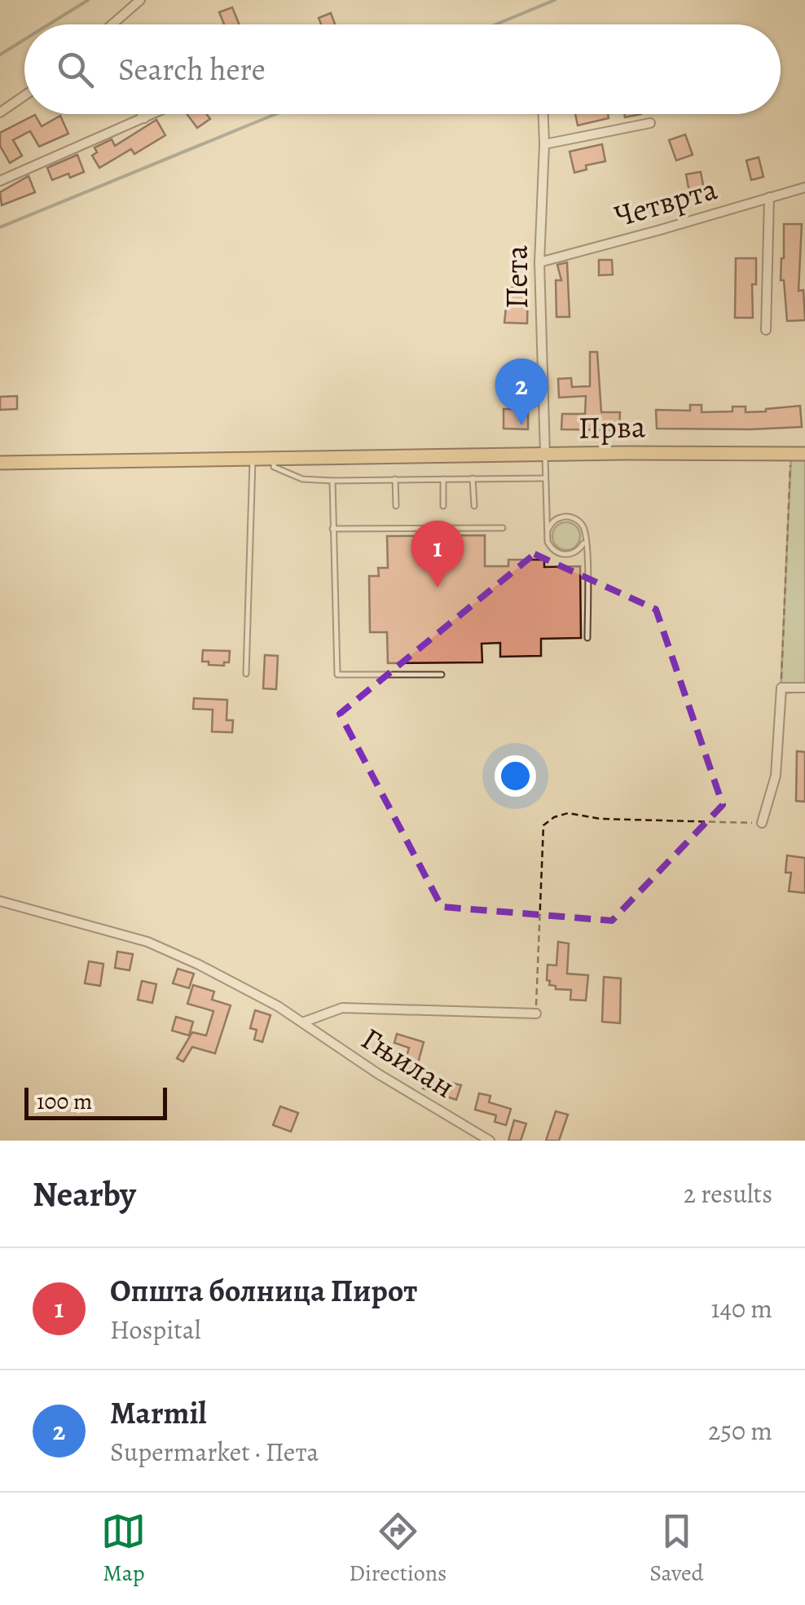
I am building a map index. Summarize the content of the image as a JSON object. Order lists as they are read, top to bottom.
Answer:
{
  "streets": {
    "main road": ["Прва"],
    "street": ["Четврта", "Пета", "Гњилан"]
  },
  "crossings": [
    ["Четврта", "Пета"],
    ["Пета", "Прва"]
  ],
  "scale_bar": "100 m",
  "page": {
    "search": "Search here",
    "pins": ["2", "1"],
    "scale": "100 m",
    "heading": ["Nearby", "2 results"],
    "list": [
      {
        "mark": "1",
        "name": "Општа болница Пирот",
        "note": "Hospital",
        "value": "140 m"
      },
      {
        "mark": "2",
        "name": "Marmil",
        "note": "Supermarket · Пета",
        "value": "250 m"
      }
    ],
    "nav": ["Map", "Directions", "Saved"]
  }
}
